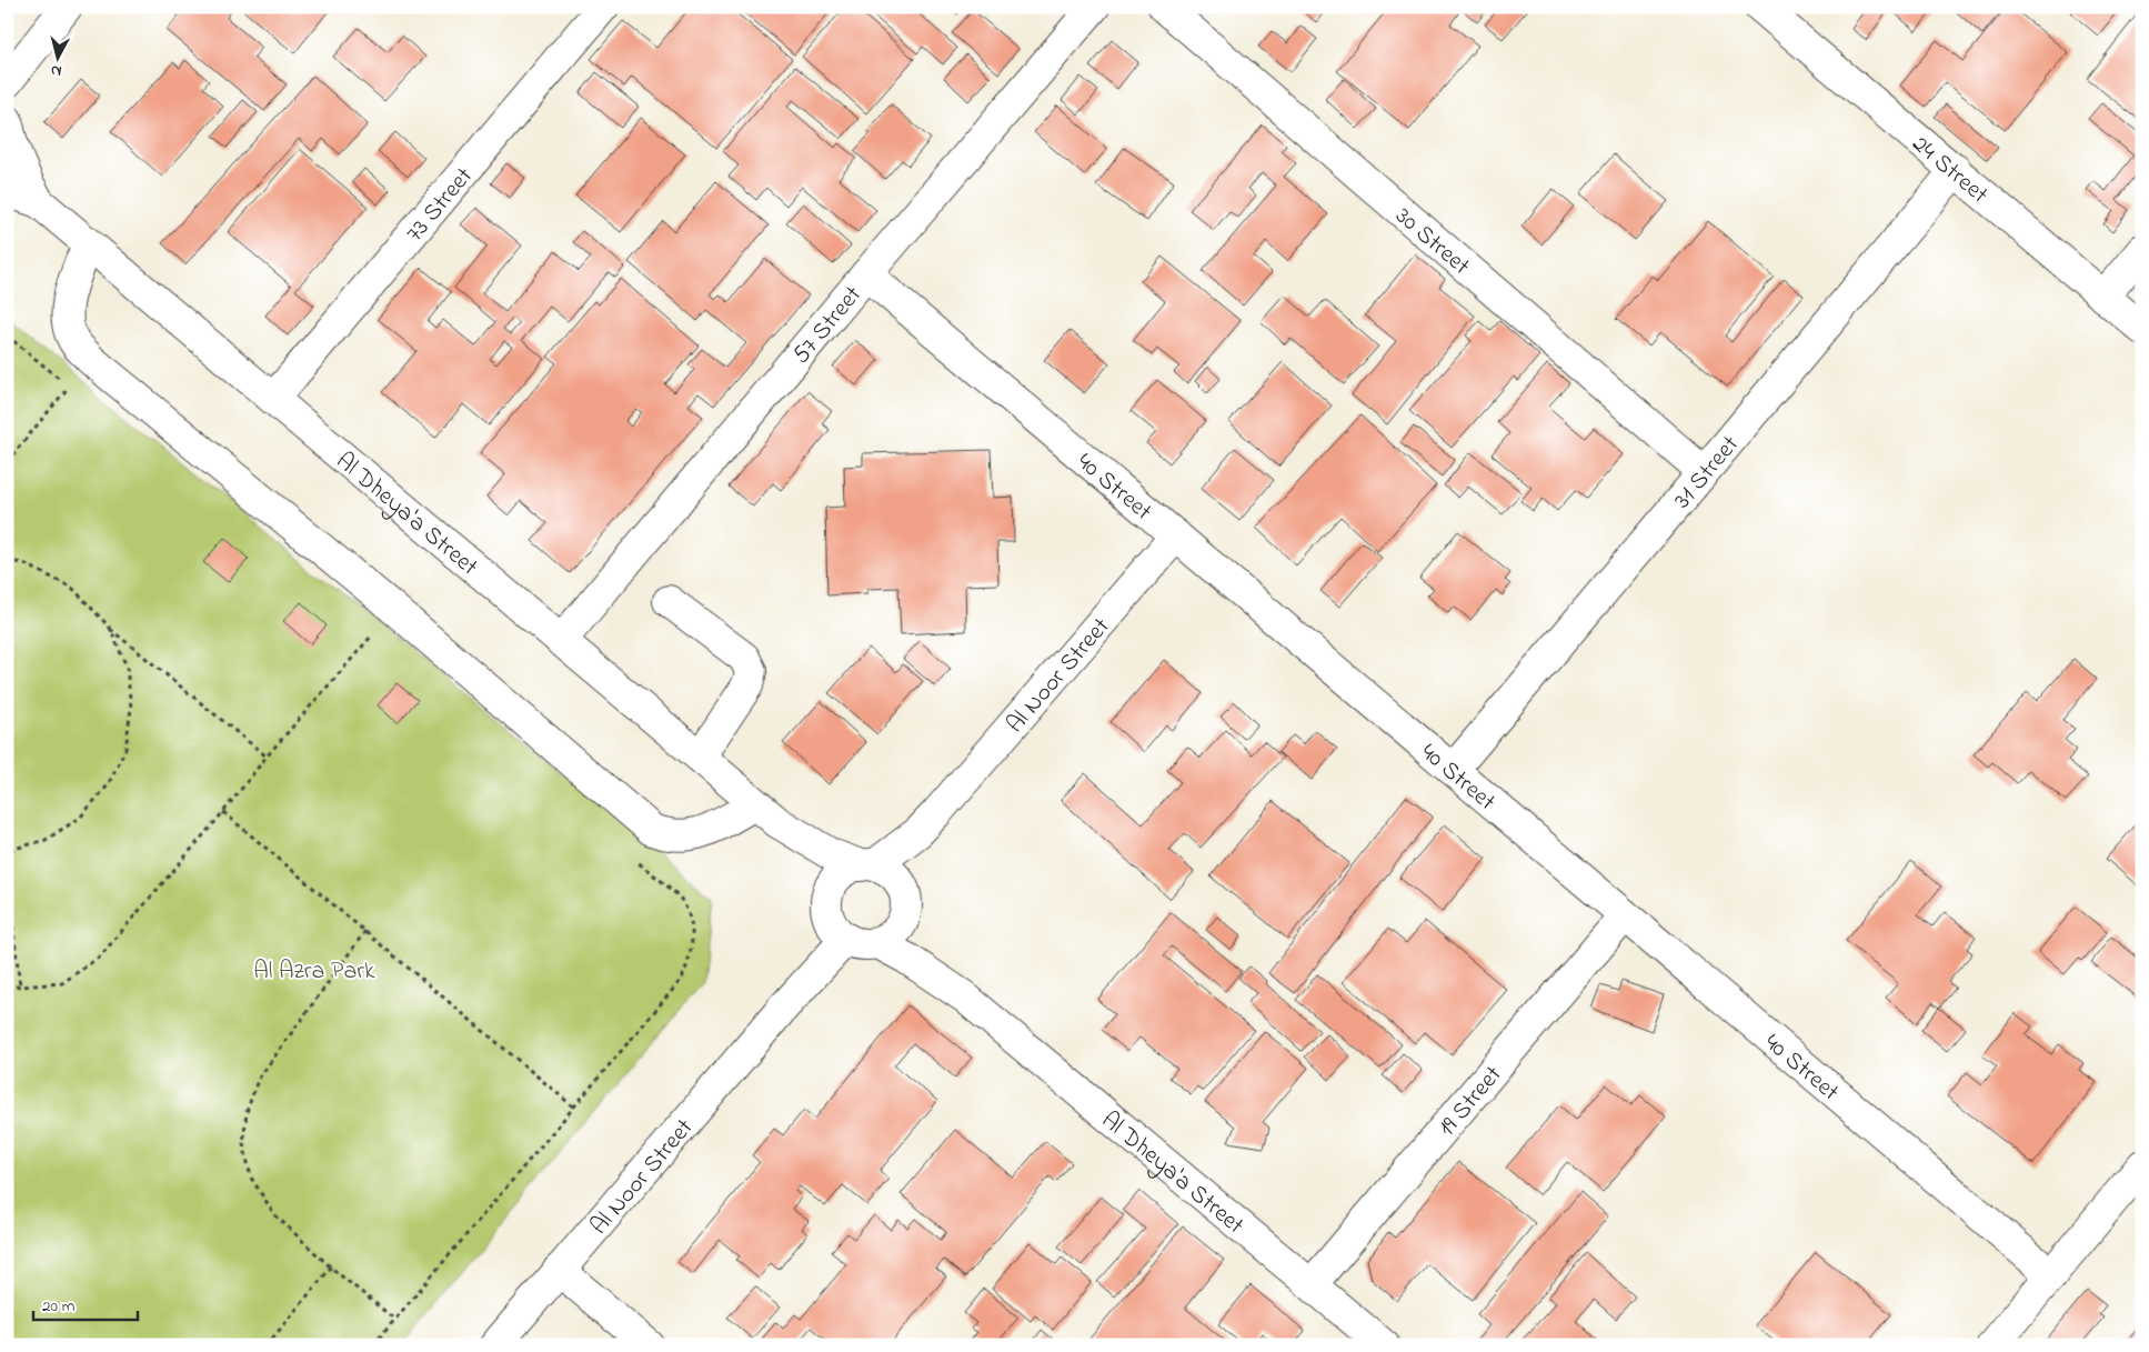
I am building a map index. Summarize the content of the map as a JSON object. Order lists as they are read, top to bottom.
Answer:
{
  "streets": {
    "street": [
      "24 Street",
      "73 Street",
      "30 Street",
      "57 Street",
      "31 Street",
      "40 Street",
      "Al Dheya'a Street",
      "Al Noor Street",
      "19 Street"
    ]
  },
  "crossings": [
    ["24 Street", "31 Street"],
    ["73 Street", "Al Dheya'a Street"],
    ["30 Street", "31 Street"],
    ["57 Street", "40 Street"],
    ["57 Street", "Al Dheya'a Street"],
    ["31 Street", "40 Street"],
    ["40 Street", "Al Noor Street"],
    ["40 Street", "19 Street"],
    ["Al Dheya'a Street", "Al Noor Street"],
    ["Al Dheya'a Street", "19 Street"]
  ],
  "parks": ["Al Azra Park"],
  "scale_bar": "20 m",
  "north": "bottom"
}
